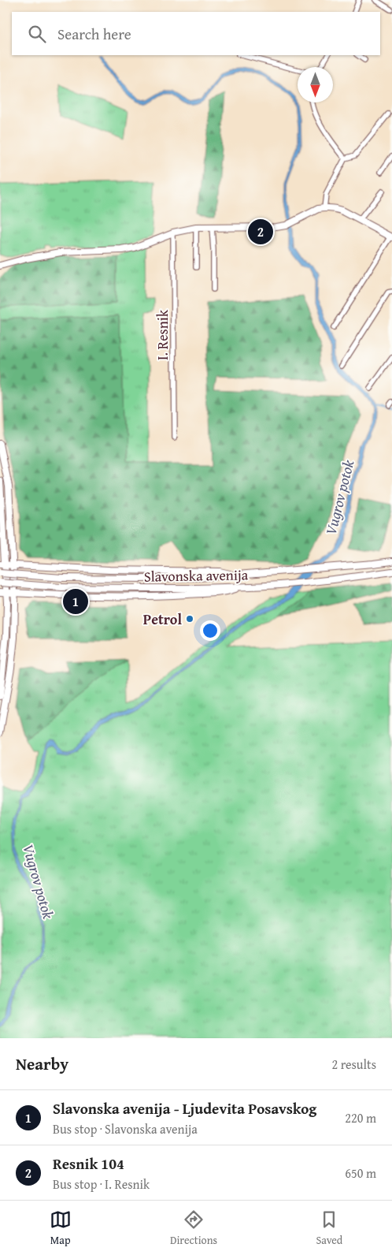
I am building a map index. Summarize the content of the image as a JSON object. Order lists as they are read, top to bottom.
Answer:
{
  "streets": {
    "main road": ["Slavonska avenija"],
    "street": ["I. Resnik"]
  },
  "water": ["Vugrov potok"],
  "places": ["Petrol"],
  "north": "bottom",
  "page": {
    "search": "Search here",
    "pins": ["2", "1"],
    "heading": ["Nearby", "2 results"],
    "list": [
      {
        "mark": "1",
        "name": "Slavonska avenija - Ljudevita Posavskog",
        "note": "Bus stop · Slavonska avenija",
        "value": "220 m"
      },
      {
        "mark": "2",
        "name": "Resnik 104",
        "note": "Bus stop · I. Resnik",
        "value": "650 m"
      }
    ],
    "nav": ["Map", "Directions", "Saved"]
  }
}
